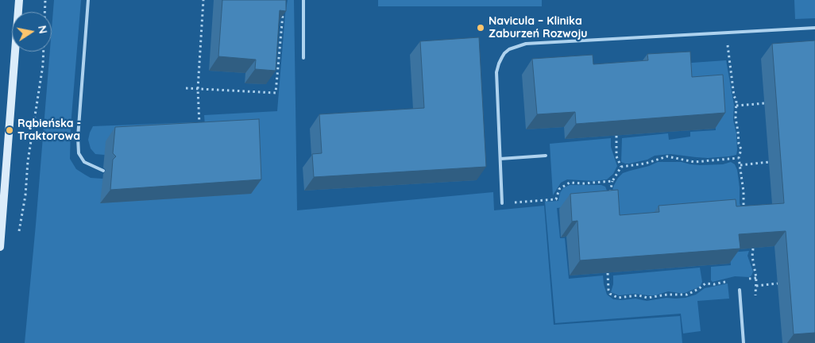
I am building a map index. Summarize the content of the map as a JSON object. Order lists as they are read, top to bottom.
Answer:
{
  "places": ["Navicula – Klinika Zaburzeń Rozwoju", "Rąbieńska - Traktorowa"],
  "north": "right"
}
